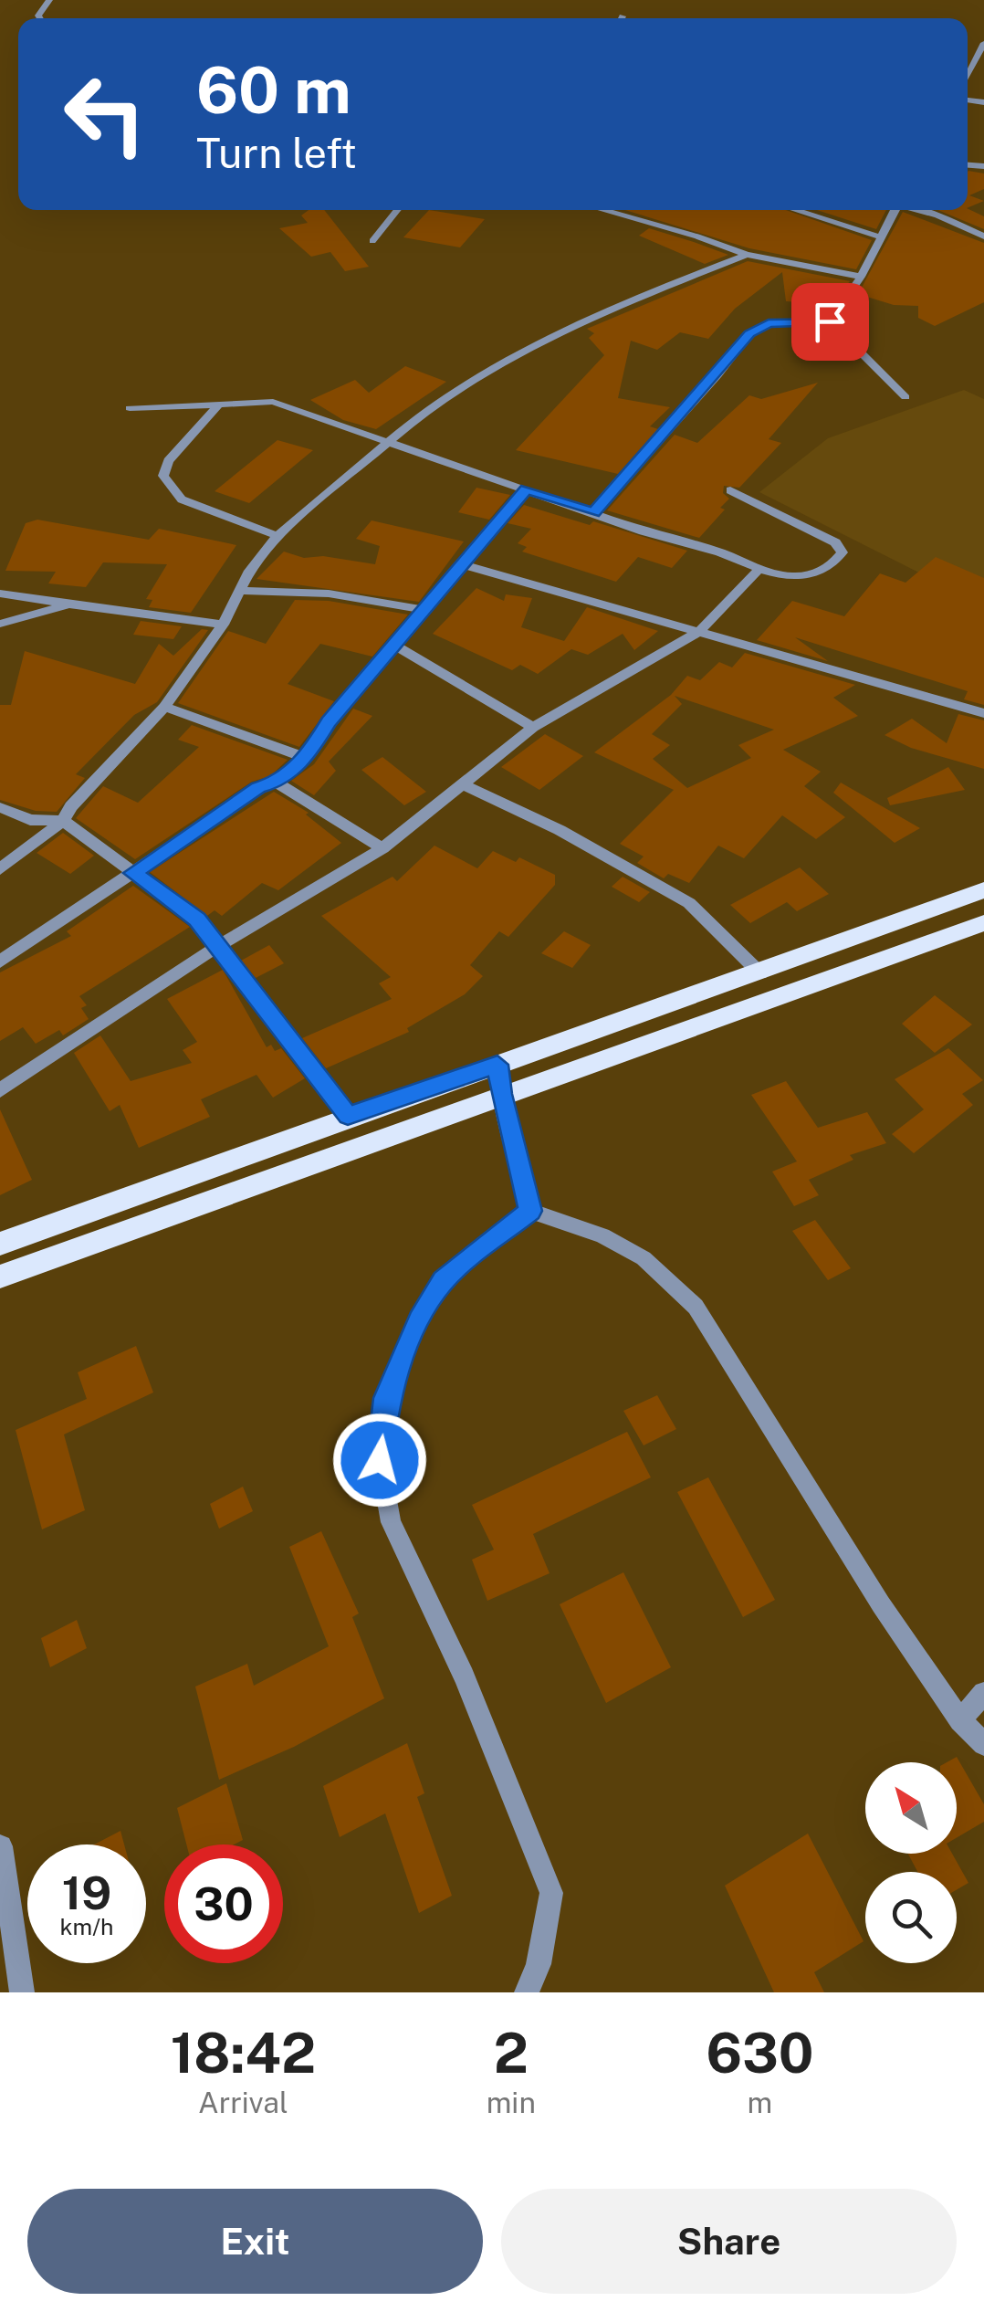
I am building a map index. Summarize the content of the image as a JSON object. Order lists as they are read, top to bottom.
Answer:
{
  "north": "top left",
  "page": {
    "turn": ["60 m", "Turn left"],
    "speed": "19 km/h",
    "limit": "30",
    "eta": [
      "18:42",
      "Arrival",
      "2",
      "min",
      "630",
      "m"
    ],
    "buttons": ["Exit", "Share"]
  }
}
